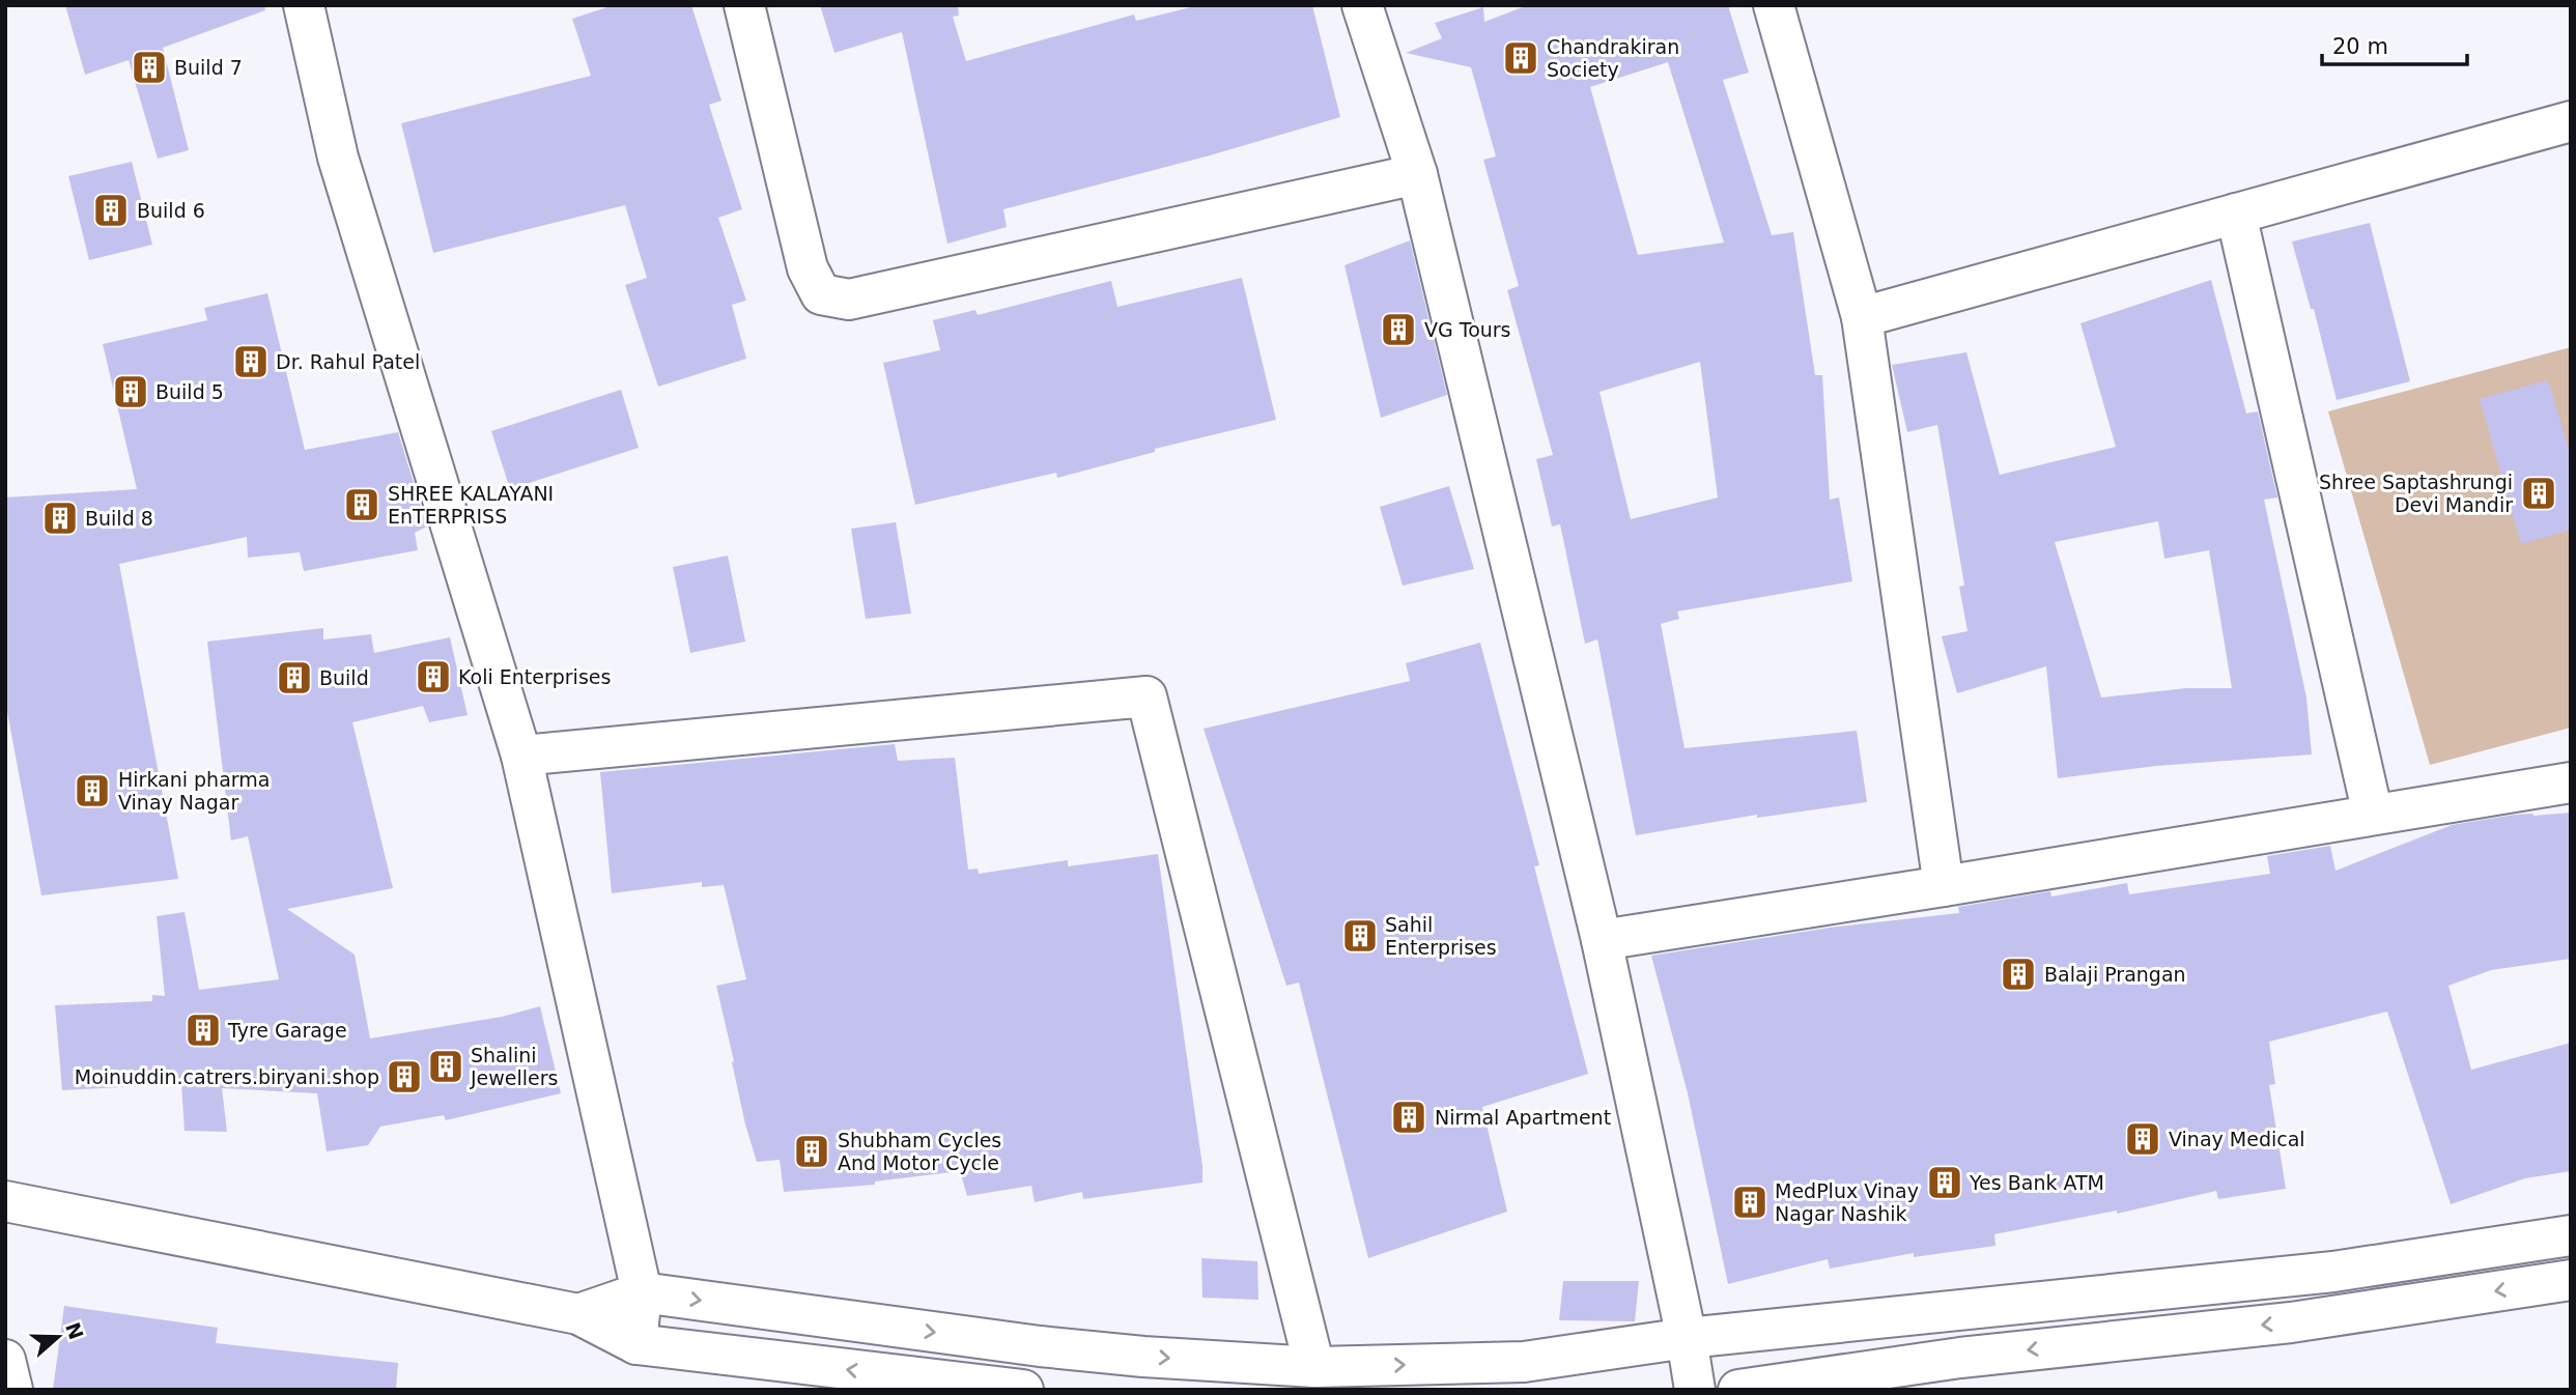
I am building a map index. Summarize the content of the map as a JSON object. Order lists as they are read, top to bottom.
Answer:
{
  "places": {
    "building": [
      "Chandrakiran Society",
      "Build 7",
      "Build 6",
      "VG Tours",
      "Dr. Rahul Patel",
      "Build 5",
      "Shree Saptashrungi Devi Mandir",
      "SHREE KALAYANI EnTERPRISS",
      "Build 8",
      "Koli Enterprises",
      "Build",
      "Hirkani pharma Vinay Nagar",
      "Sahil Enterprises",
      "Balaji Prangan",
      "Tyre Garage",
      "Shalini Jewellers",
      "Moinuddin.catrers.biryani.shop",
      "Nirmal Apartment",
      "Vinay Medical",
      "Shubham Cycles And Motor Cycle",
      "Yes Bank ATM",
      "MedPlux Vinay Nagar Nashik"
    ]
  },
  "scale_bar": "20 m",
  "north": "right"
}
